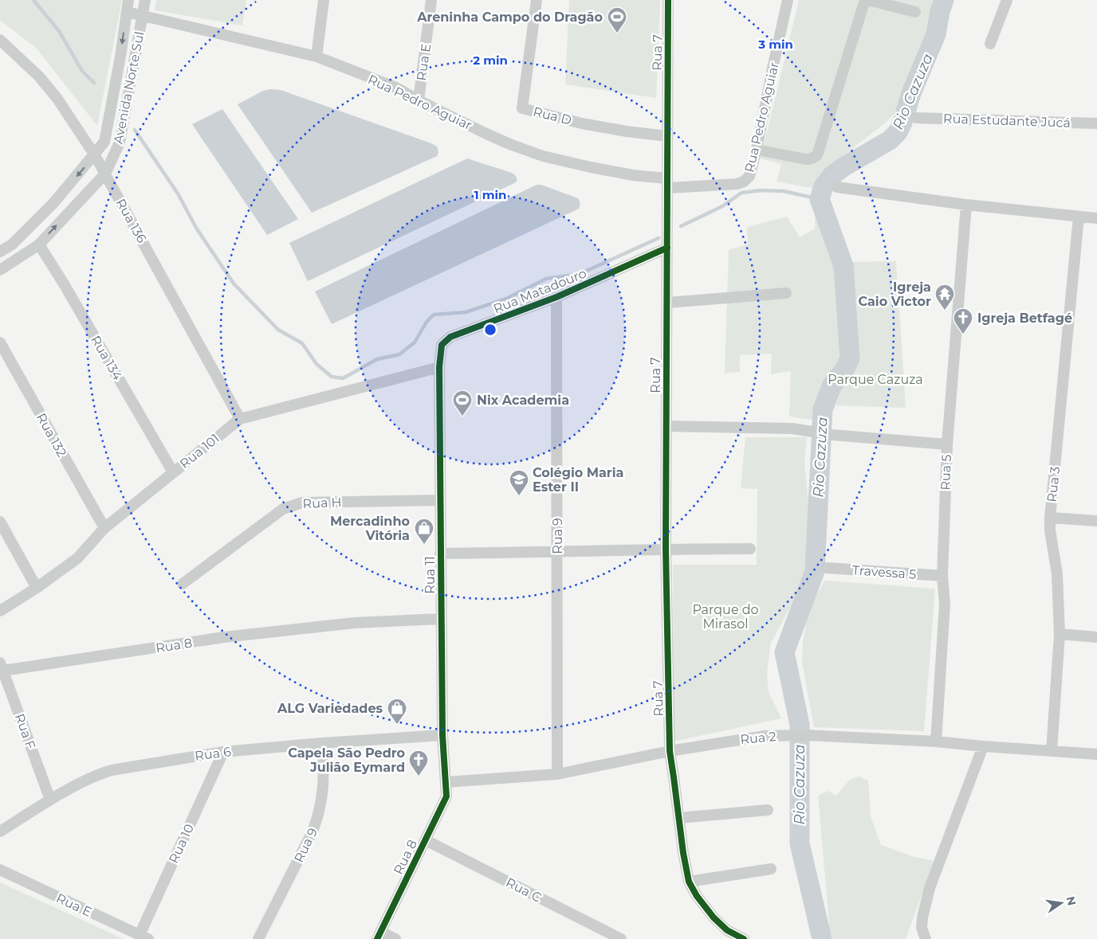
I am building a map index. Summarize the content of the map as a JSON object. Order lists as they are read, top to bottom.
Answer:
{
  "streets": {
    "street": [
      "Rua 7",
      "Rua E",
      "Avenida Norte Sul",
      "Rua Pedro Aguiar",
      "Rua D",
      "Rua Estudante Jucá",
      "Rua 136",
      "Rua Matadouro",
      "Rua 134",
      "Rua 132",
      "Rua 101",
      "Rua 5",
      "Rua 3",
      "Rua H",
      "Rua 9",
      "Travessa 5",
      "Rua 11",
      "Rua 8",
      "Rua F",
      "Rua 2",
      "Rua 6",
      "Rua 10",
      "Rua C"
    ]
  },
  "crossings": [
    ["Rua 7", "Rua Pedro Aguiar"],
    ["Rua 7", "Rua D"],
    ["Rua 7", "Rua Matadouro"],
    ["Rua 7", "Rua 2"],
    ["Rua E", "Rua Pedro Aguiar"],
    ["Rua E", "Rua 10"],
    ["Avenida Norte Sul", "Rua Pedro Aguiar"],
    ["Avenida Norte Sul", "Rua 136"],
    ["Avenida Norte Sul", "Rua 134"],
    ["Rua 136", "Rua 101"],
    ["Rua Matadouro", "Rua 101"],
    ["Rua Matadouro", "Rua 9"],
    ["Rua Matadouro", "Rua 11"],
    ["Rua 134", "Rua 101"],
    ["Rua 132", "Rua 101"],
    ["Rua 101", "Rua 11"],
    ["Rua 5", "Travessa 5"],
    ["Rua 5", "Rua 2"],
    ["Rua 3", "Rua 2"],
    ["Rua H", "Rua 11"],
    ["Rua 9", "Rua 2"],
    ["Rua 9", "Rua 6"],
    ["Rua 11", "Rua 8"],
    ["Rua 11", "Rua 2"],
    ["Rua 11", "Rua 6"],
    ["Rua 8", "Rua F"],
    ["Rua 8", "Rua 2"],
    ["Rua 8", "Rua C"],
    ["Rua F", "Rua 6"],
    ["Rua 6", "Rua 10"]
  ],
  "water": ["Rio Cazuza"],
  "parks": ["Parque Cazuza", "Parque do Mirasol"],
  "places": {
    "sports": ["Areninha Campo do Dragão", "Nix Academia"],
    "temple": ["Igreja Caio Victor"],
    "church": ["Igreja Betfagé", "Capela São Pedro Julião Eymard"],
    "school or university": ["Colégio Maria Ester II"],
    "shop": ["Mercadinho Vitória", "ALG Variedades"]
  },
  "north": "right",
  "rings": ["3 min", "2 min", "1 min"]
}
